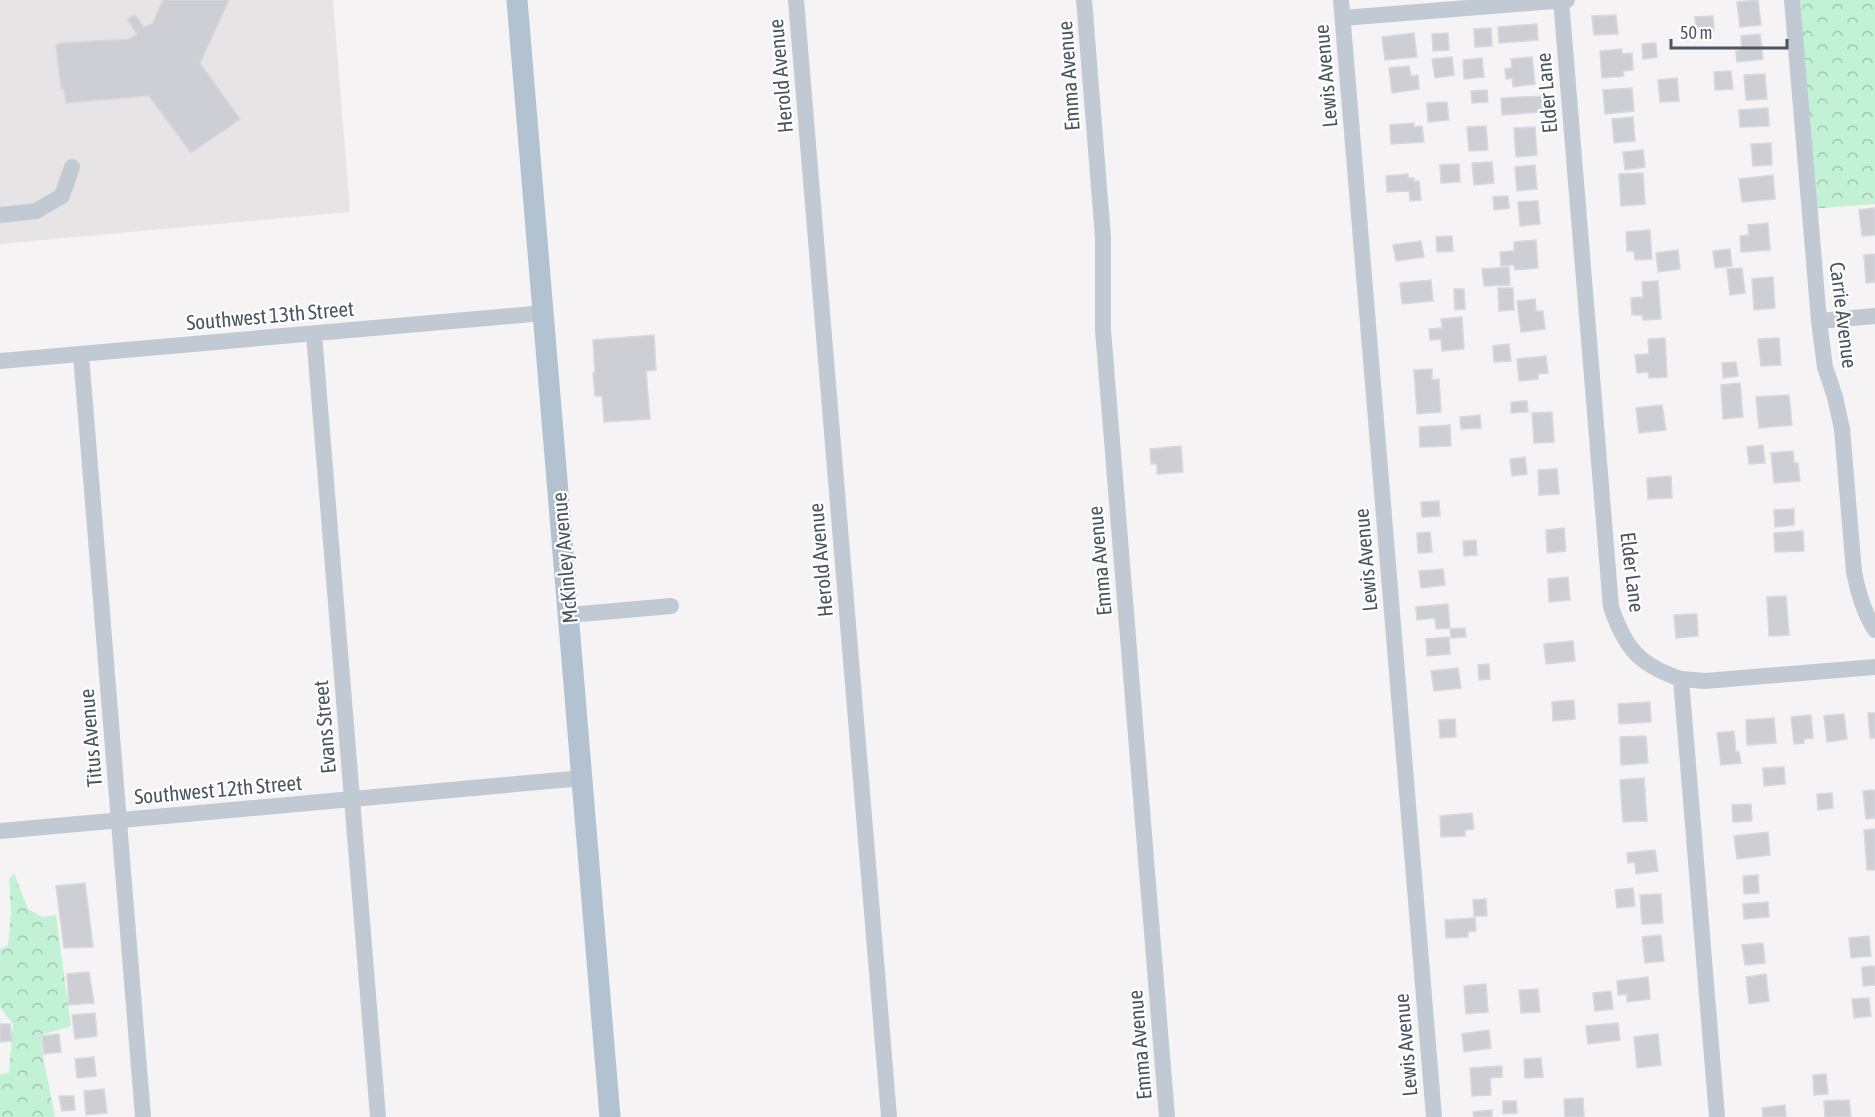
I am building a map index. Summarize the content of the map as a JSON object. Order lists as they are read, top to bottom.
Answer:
{
  "streets": {
    "main road": ["McKinley Avenue"],
    "street": [
      "Herold Avenue",
      "Emma Avenue",
      "Lewis Avenue",
      "Elder Lane",
      "Southwest 13th Street",
      "Carrie Avenue",
      "Evans Street",
      "Titus Avenue",
      "Southwest 12th Street"
    ]
  },
  "crossings": [
    ["Southwest 13th Street", "McKinley Avenue"],
    ["Southwest 13th Street", "Evans Street"],
    ["Southwest 13th Street", "Titus Avenue"],
    ["McKinley Avenue", "Southwest 12th Street"],
    ["Evans Street", "Southwest 12th Street"],
    ["Titus Avenue", "Southwest 12th Street"]
  ],
  "scale_bar": "50 m"
}
